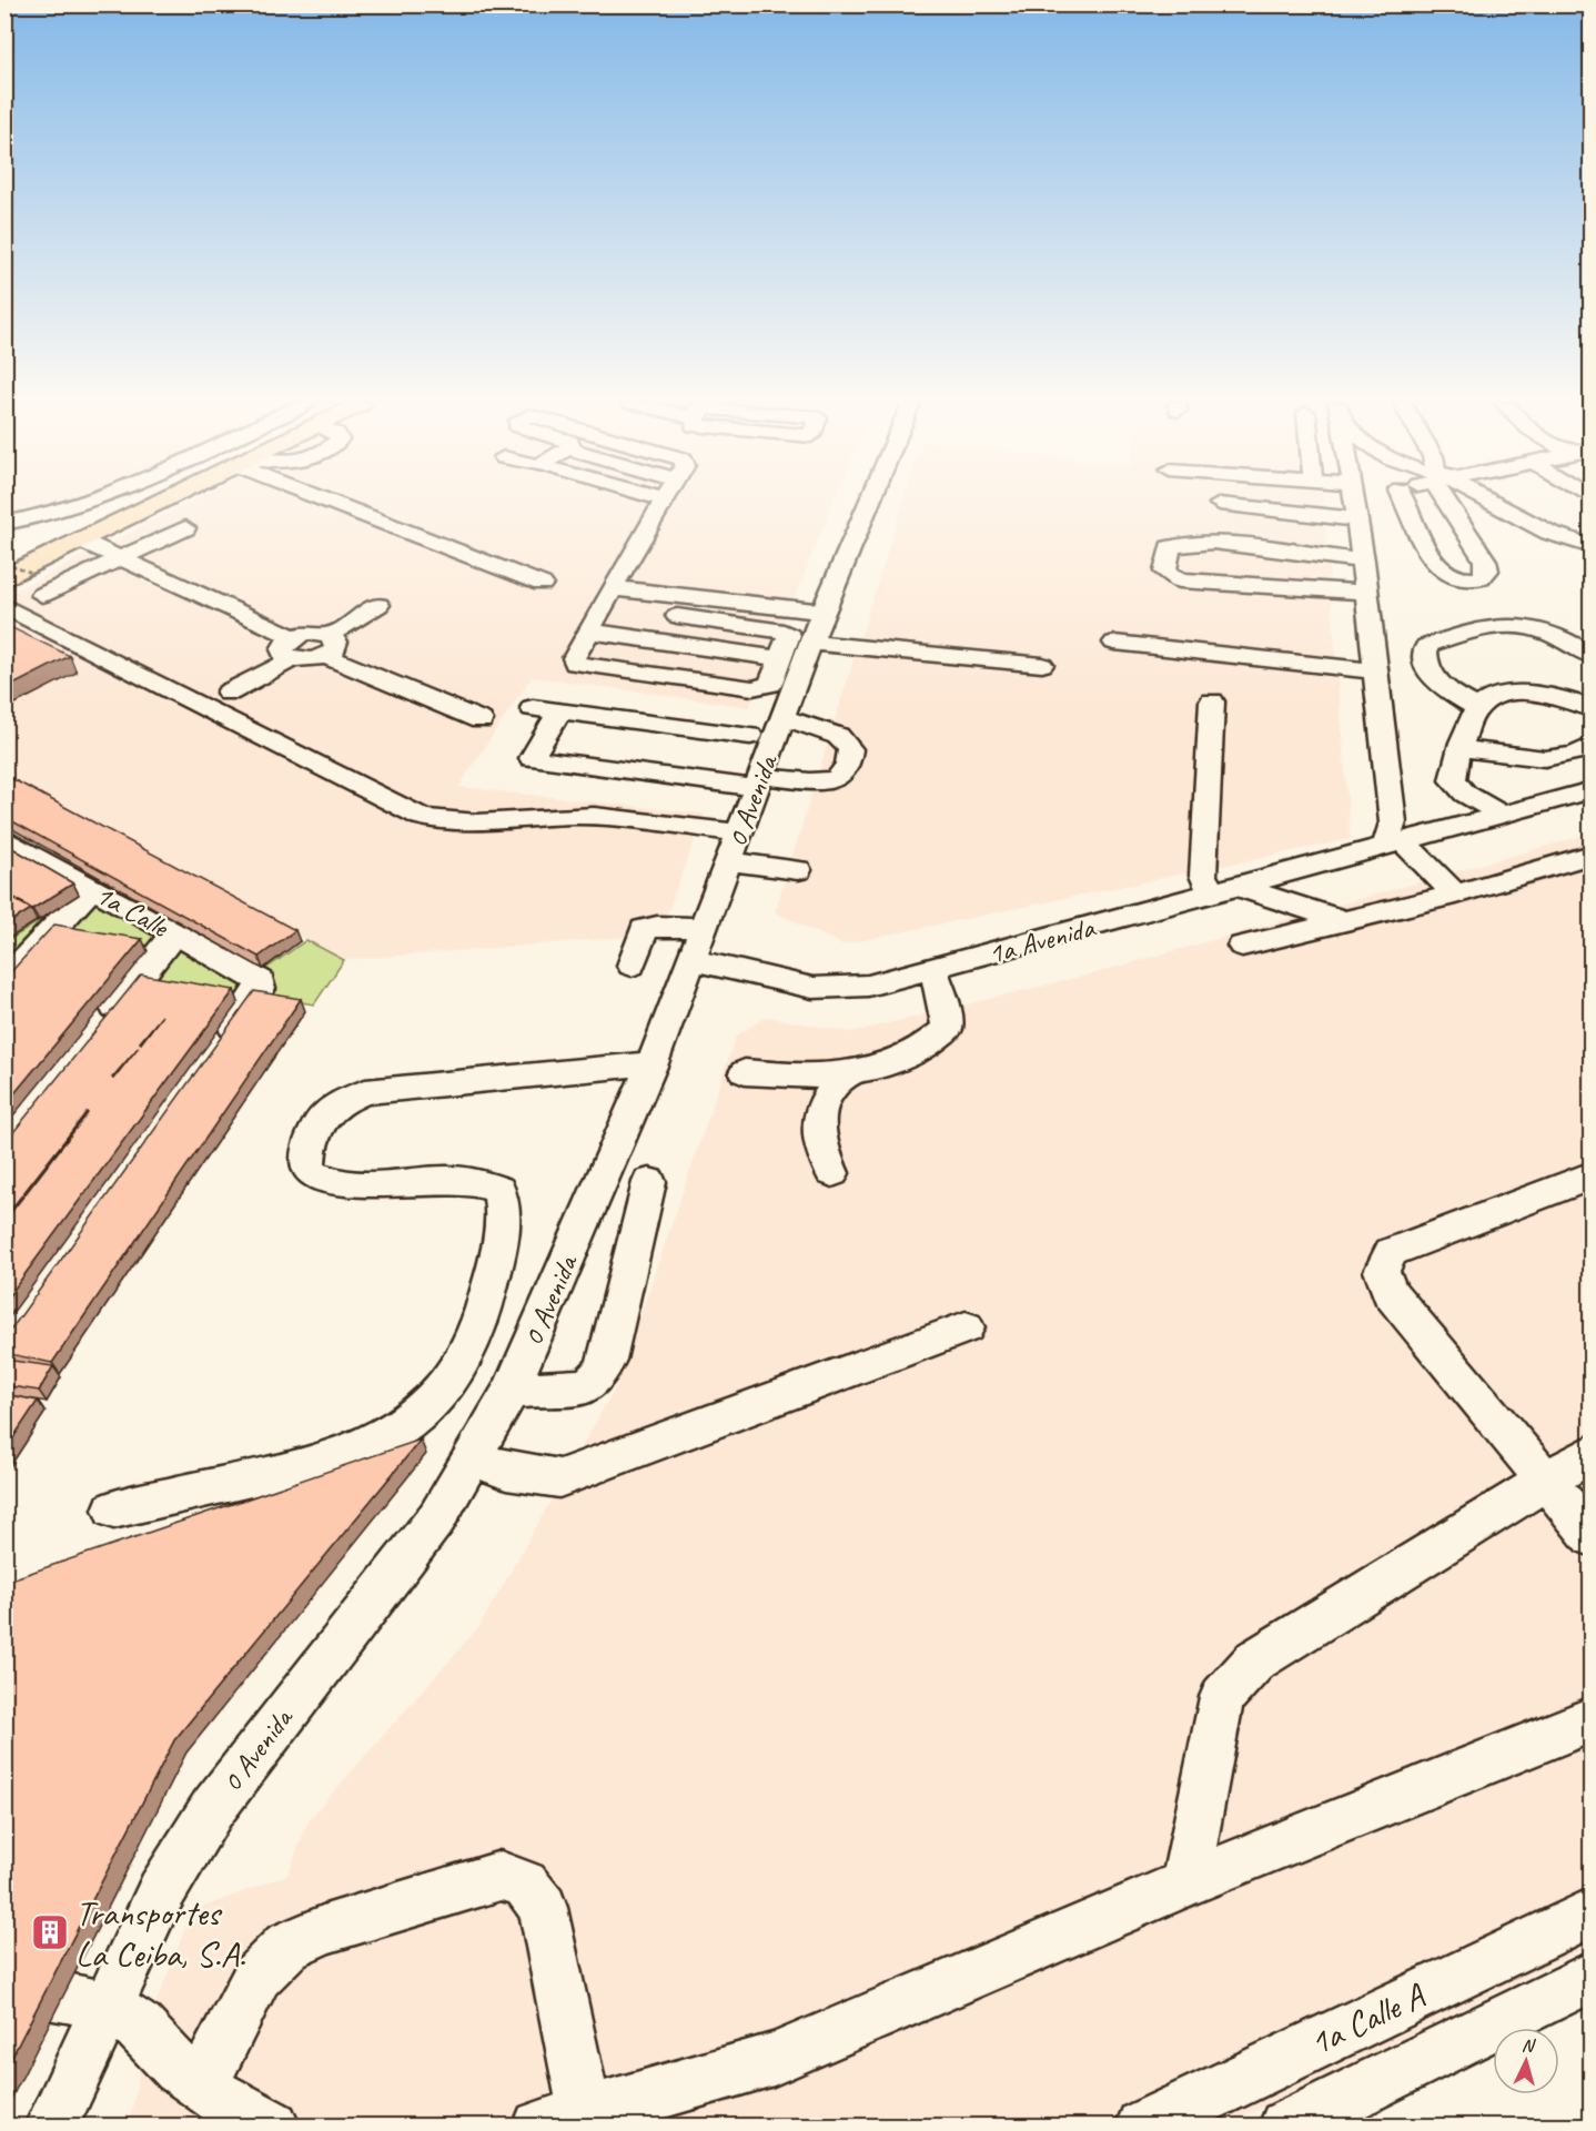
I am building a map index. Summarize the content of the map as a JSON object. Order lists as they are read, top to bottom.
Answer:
{
  "streets": {
    "street": [
      "0 Avenida",
      "1a Calle",
      "1a Avenida",
      "1a Calle A"
    ]
  },
  "crossings": [
    ["0 Avenida", "1a Avenida"]
  ],
  "places": {
    "building": ["Transportes La Ceiba, S.A."]
  },
  "north": "top"
}
